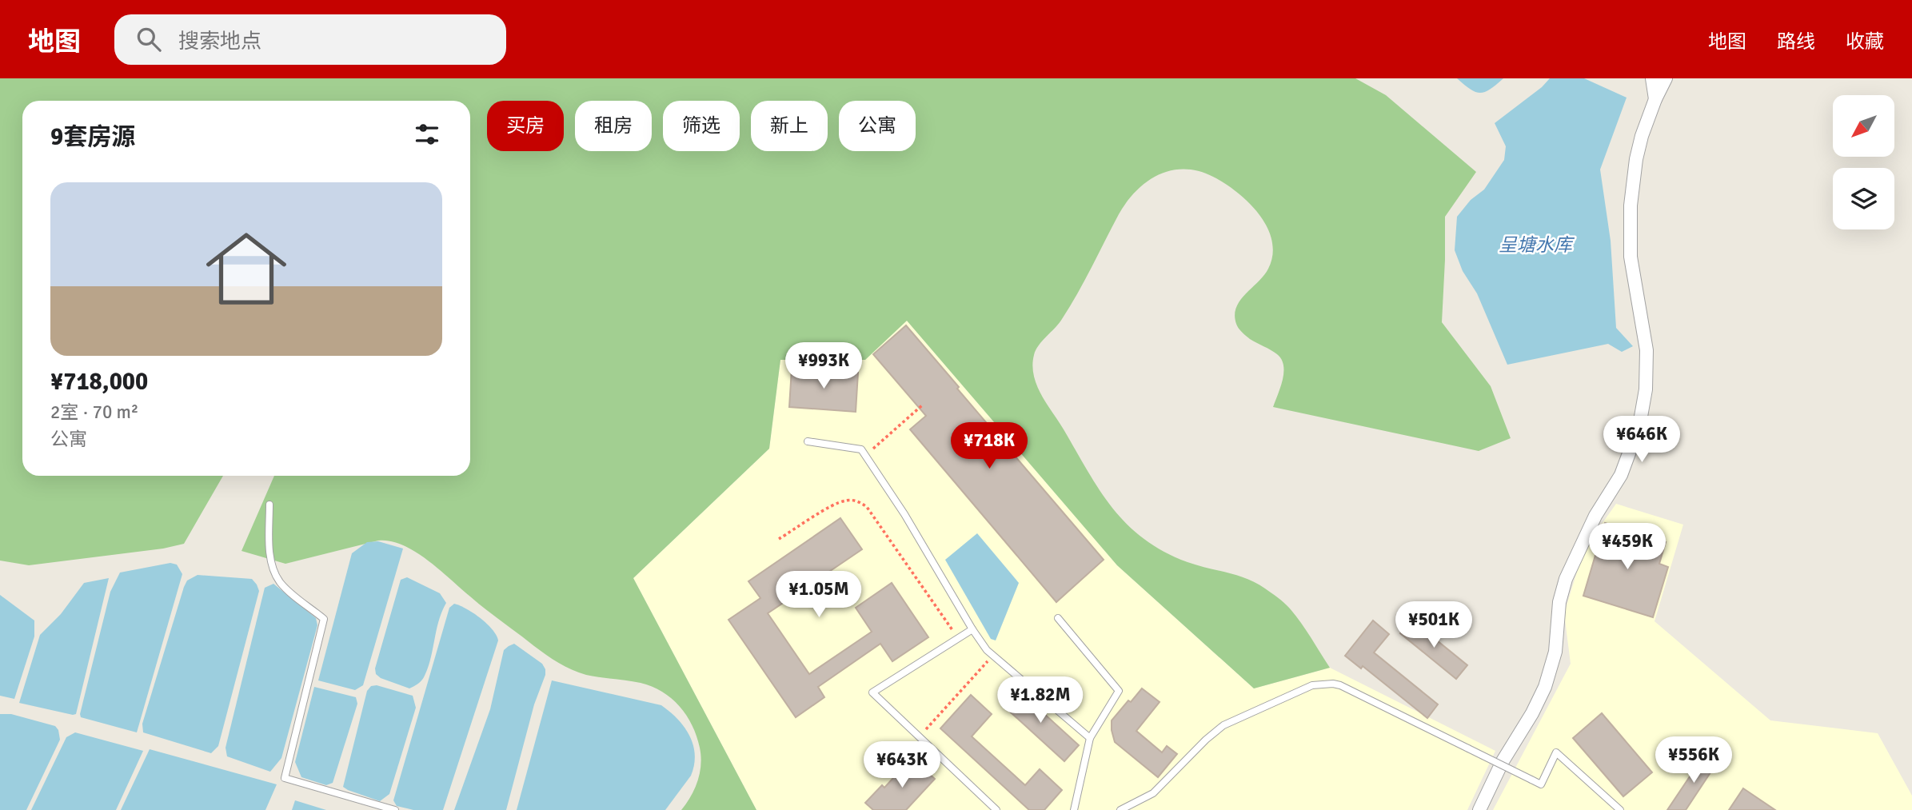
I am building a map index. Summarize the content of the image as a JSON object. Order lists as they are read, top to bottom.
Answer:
{
  "water": ["呈塘水库"],
  "north": "bottom left",
  "page": {
    "header": "地图",
    "search": "搜索地点",
    "nav": ["地图", "路线", "收藏"],
    "chip": [
      "买房",
      "租房",
      "筛选",
      "新上",
      "公寓"
    ],
    "heading": "9套房源",
    "list": [
      {
        "name": "¥718,000",
        "note": "2室 · 70 m² · 公寓"
      }
    ],
    "price": [
      "¥993K",
      "¥646K",
      "¥718K",
      "¥459K",
      "¥1.05M",
      "¥501K",
      "¥1.82M",
      "¥556K",
      "¥643K"
    ]
  }
}
